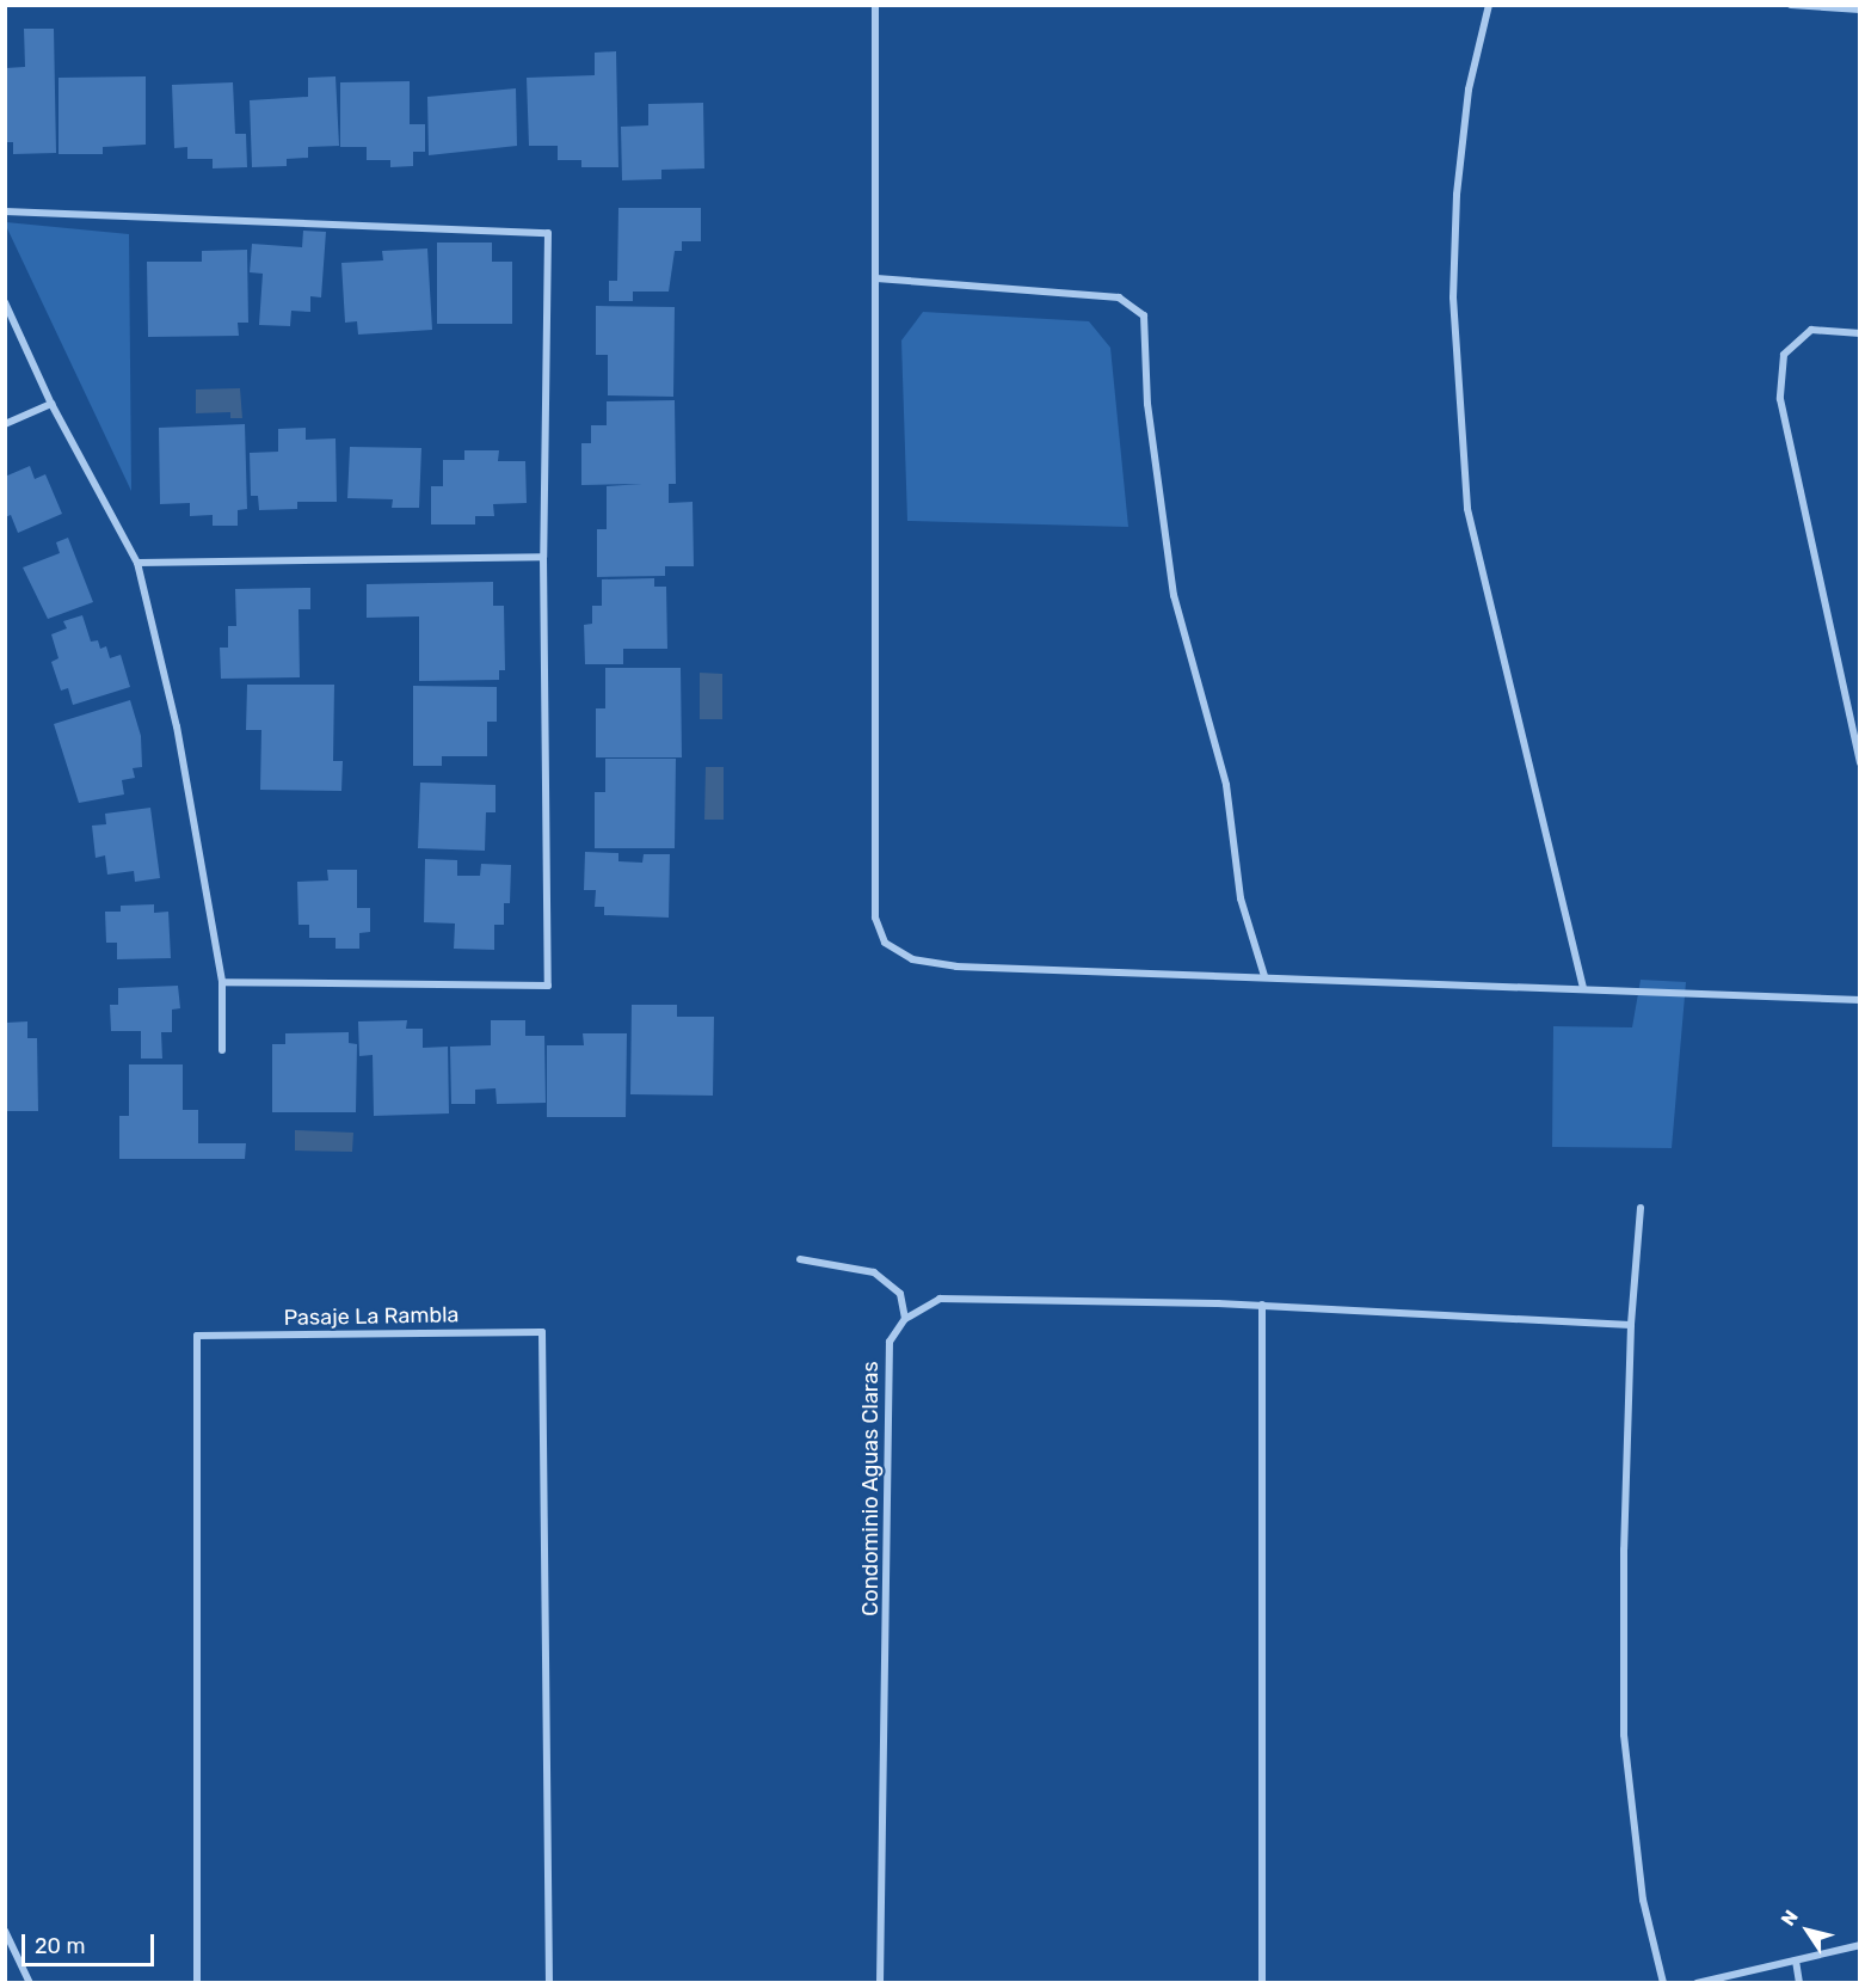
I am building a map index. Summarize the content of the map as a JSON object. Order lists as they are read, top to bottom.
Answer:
{
  "streets": {
    "street": ["Pasaje La Rambla", "Condominio Aguas Claras"]
  },
  "scale_bar": "20 m",
  "north": "top left"
}
